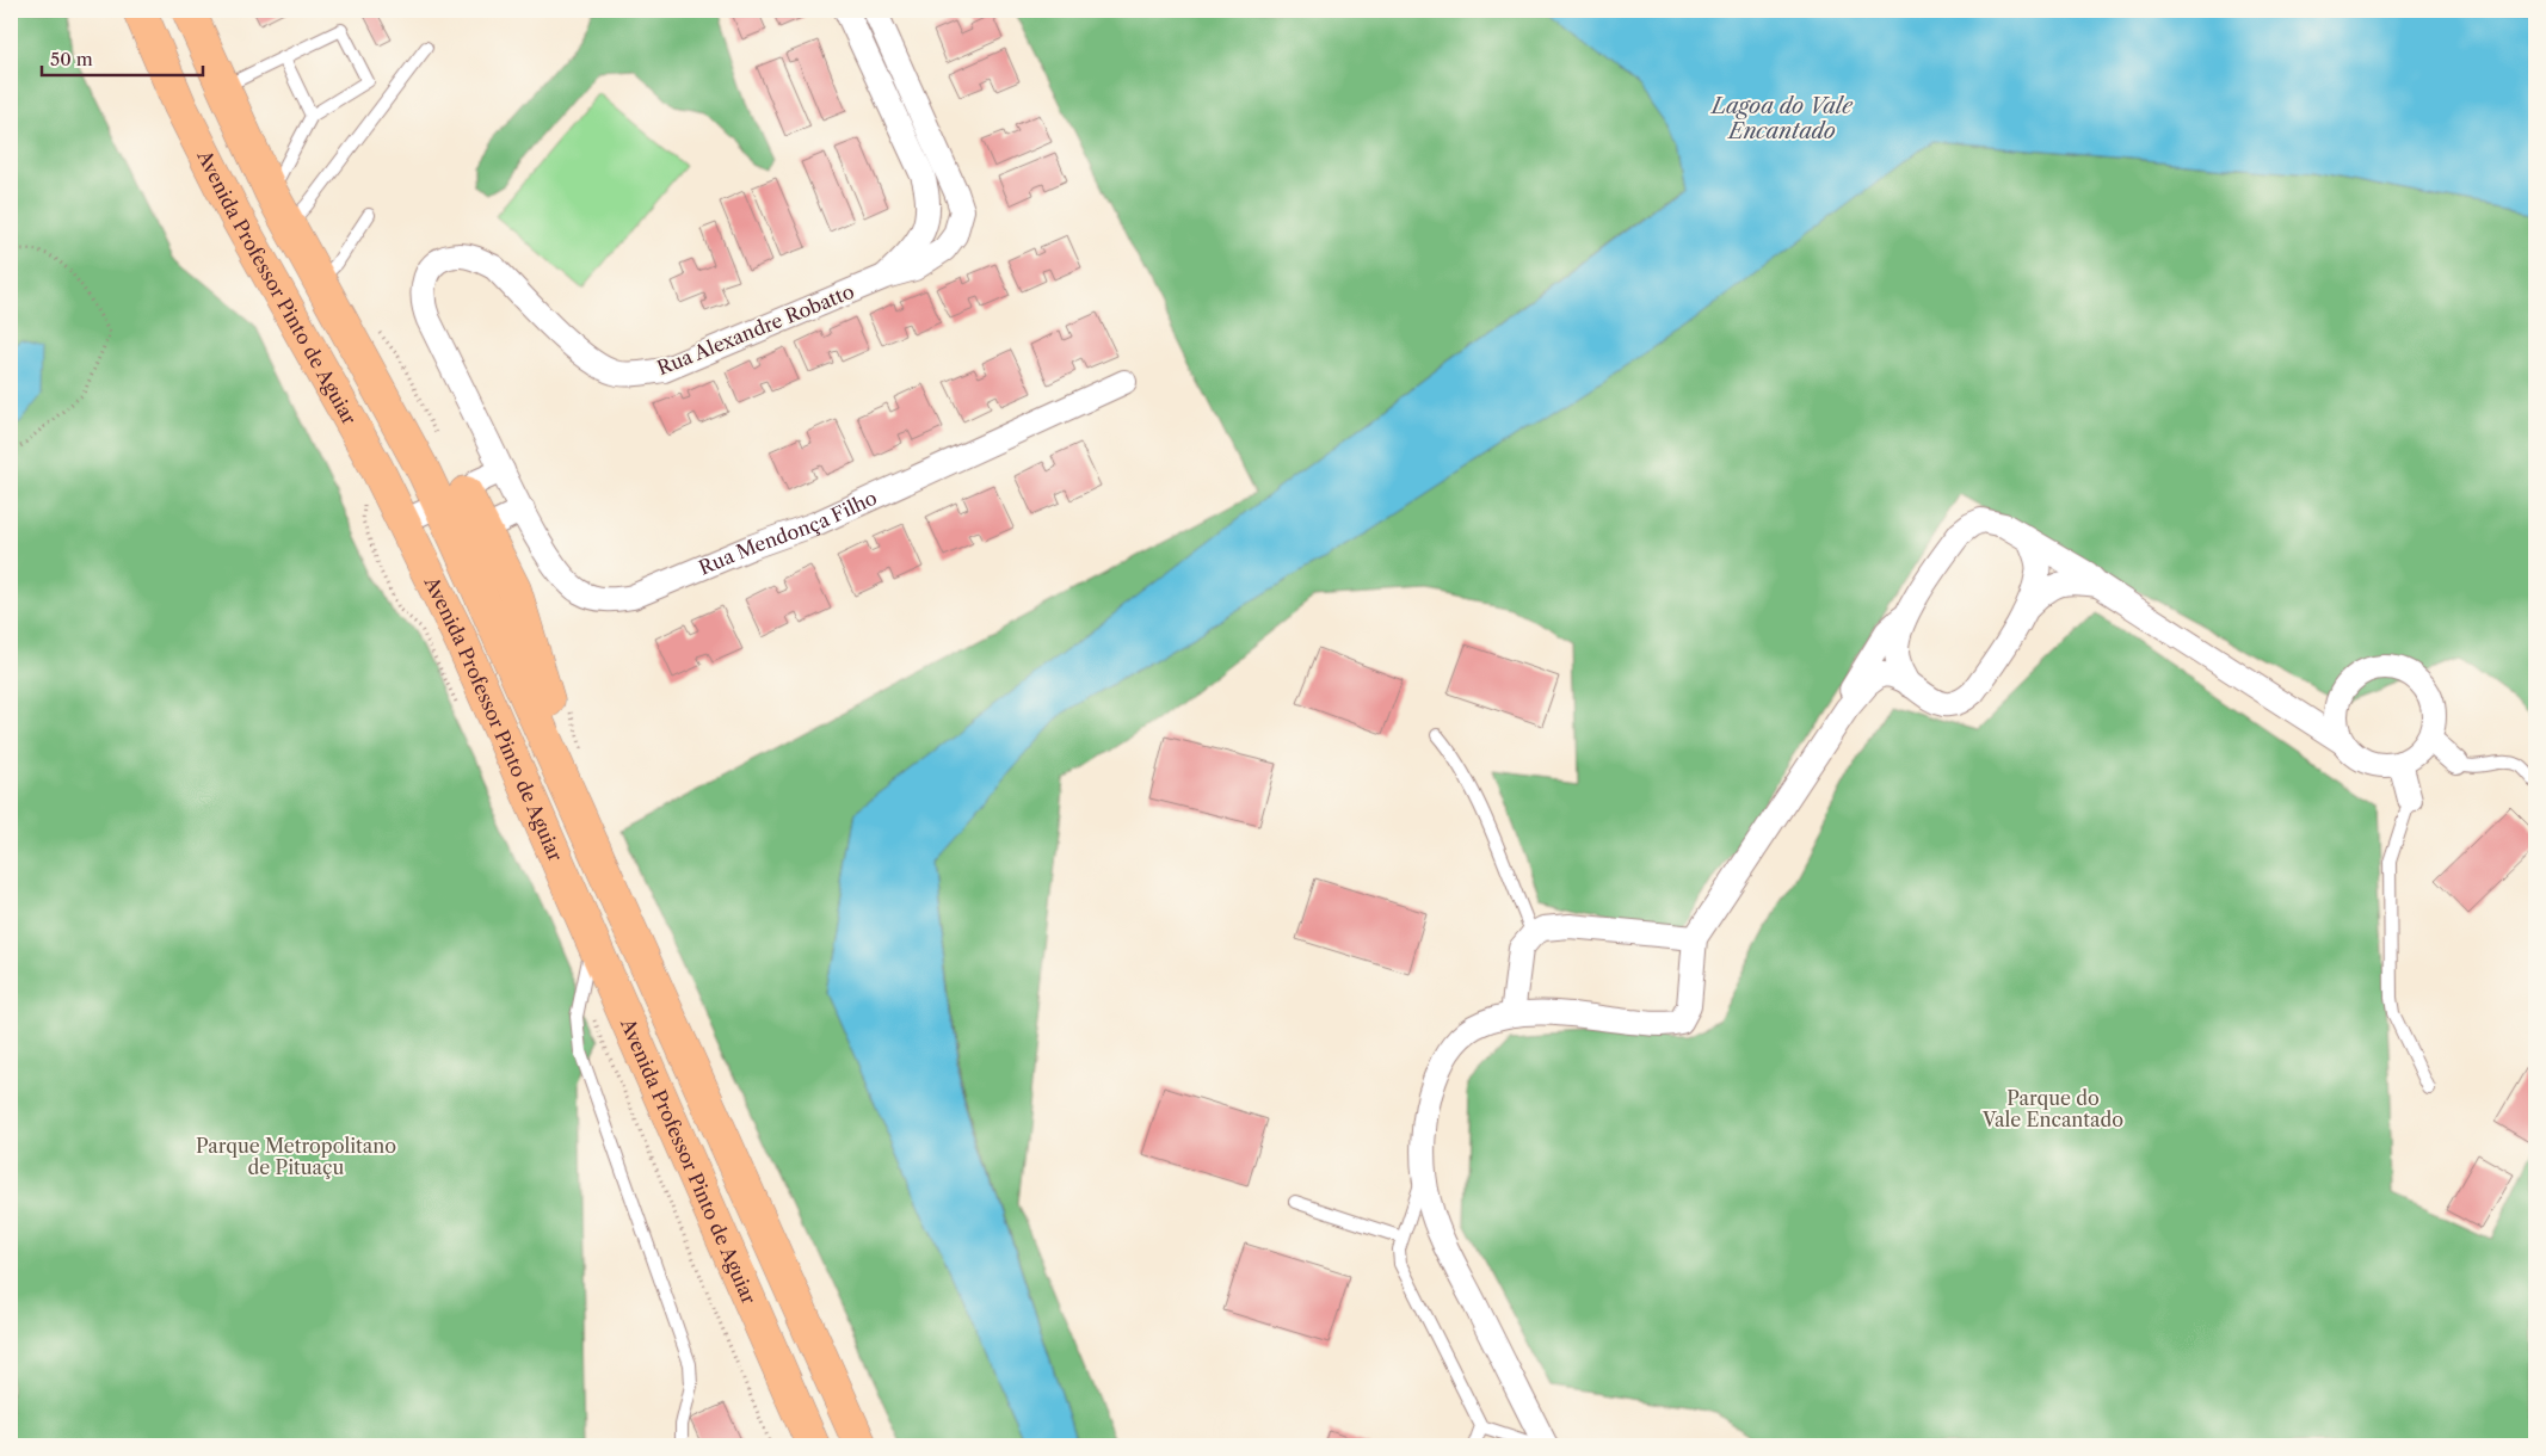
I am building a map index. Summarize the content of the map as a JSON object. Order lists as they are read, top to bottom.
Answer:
{
  "streets": {
    "main road": ["Avenida Professor Pinto de Aguiar"],
    "street": ["Rua Alexandre Robatto", "Rua Mendonça Filho"]
  },
  "crossings": [
    ["Rua Alexandre Robatto", "Rua Mendonça Filho"]
  ],
  "water": ["Lagoa do Vale Encantado"],
  "parks": ["Parque do Vale Encantado", "Parque Metropolitano de Pituaçu"],
  "scale_bar": "50 m"
}
